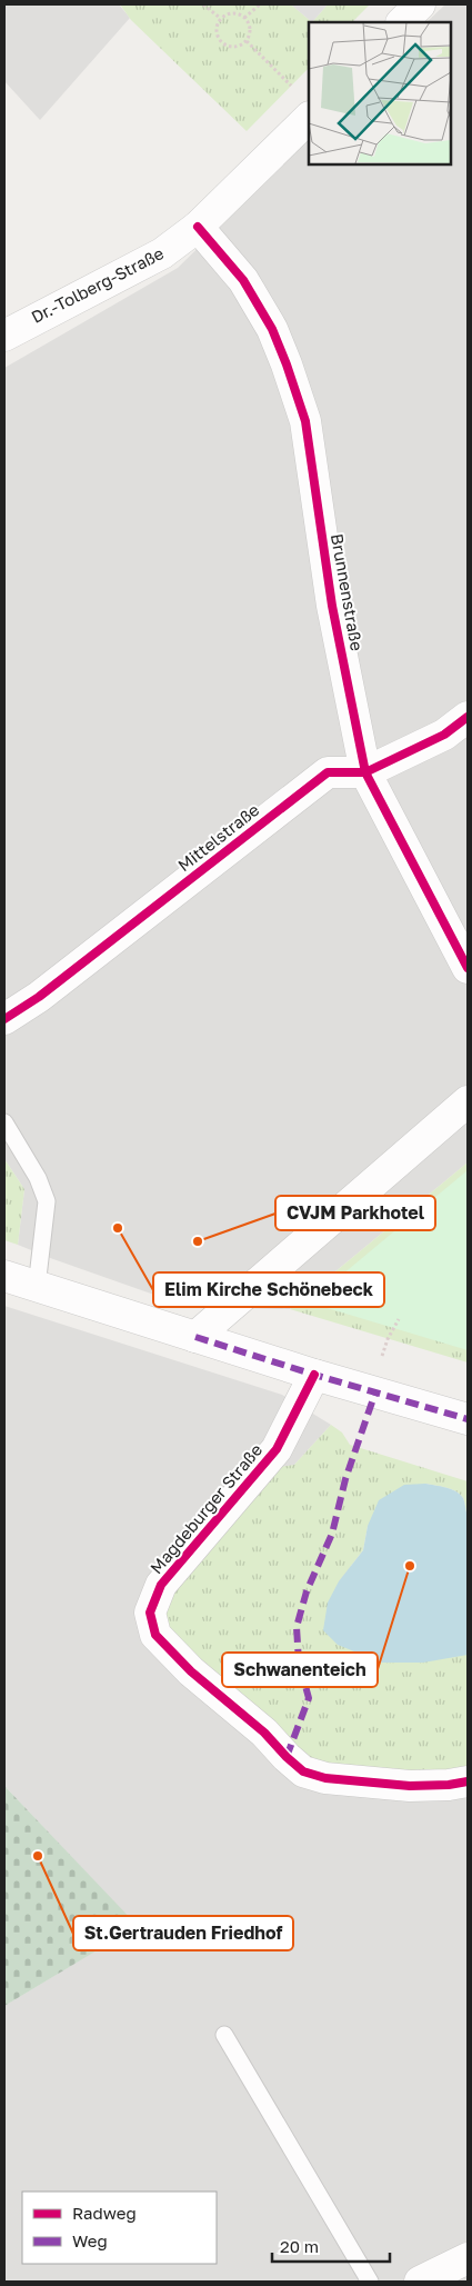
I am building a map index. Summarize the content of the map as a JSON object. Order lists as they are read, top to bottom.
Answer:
{
  "streets": {
    "street": [
      "Dr.-Tolberg-Straße",
      "Brunnenstraße",
      "Mittelstraße",
      "Magdeburger Straße"
    ]
  },
  "crossings": [
    ["Dr.-Tolberg-Straße", "Brunnenstraße"],
    ["Brunnenstraße", "Mittelstraße"]
  ],
  "places": [
    "Elim Kirche Schönebeck",
    "CVJM Parkhotel",
    "Schwanenteich",
    "St.Gertrauden Friedhof"
  ],
  "legend": ["Radweg", "Weg"],
  "scale_bar": "20 m"
}
